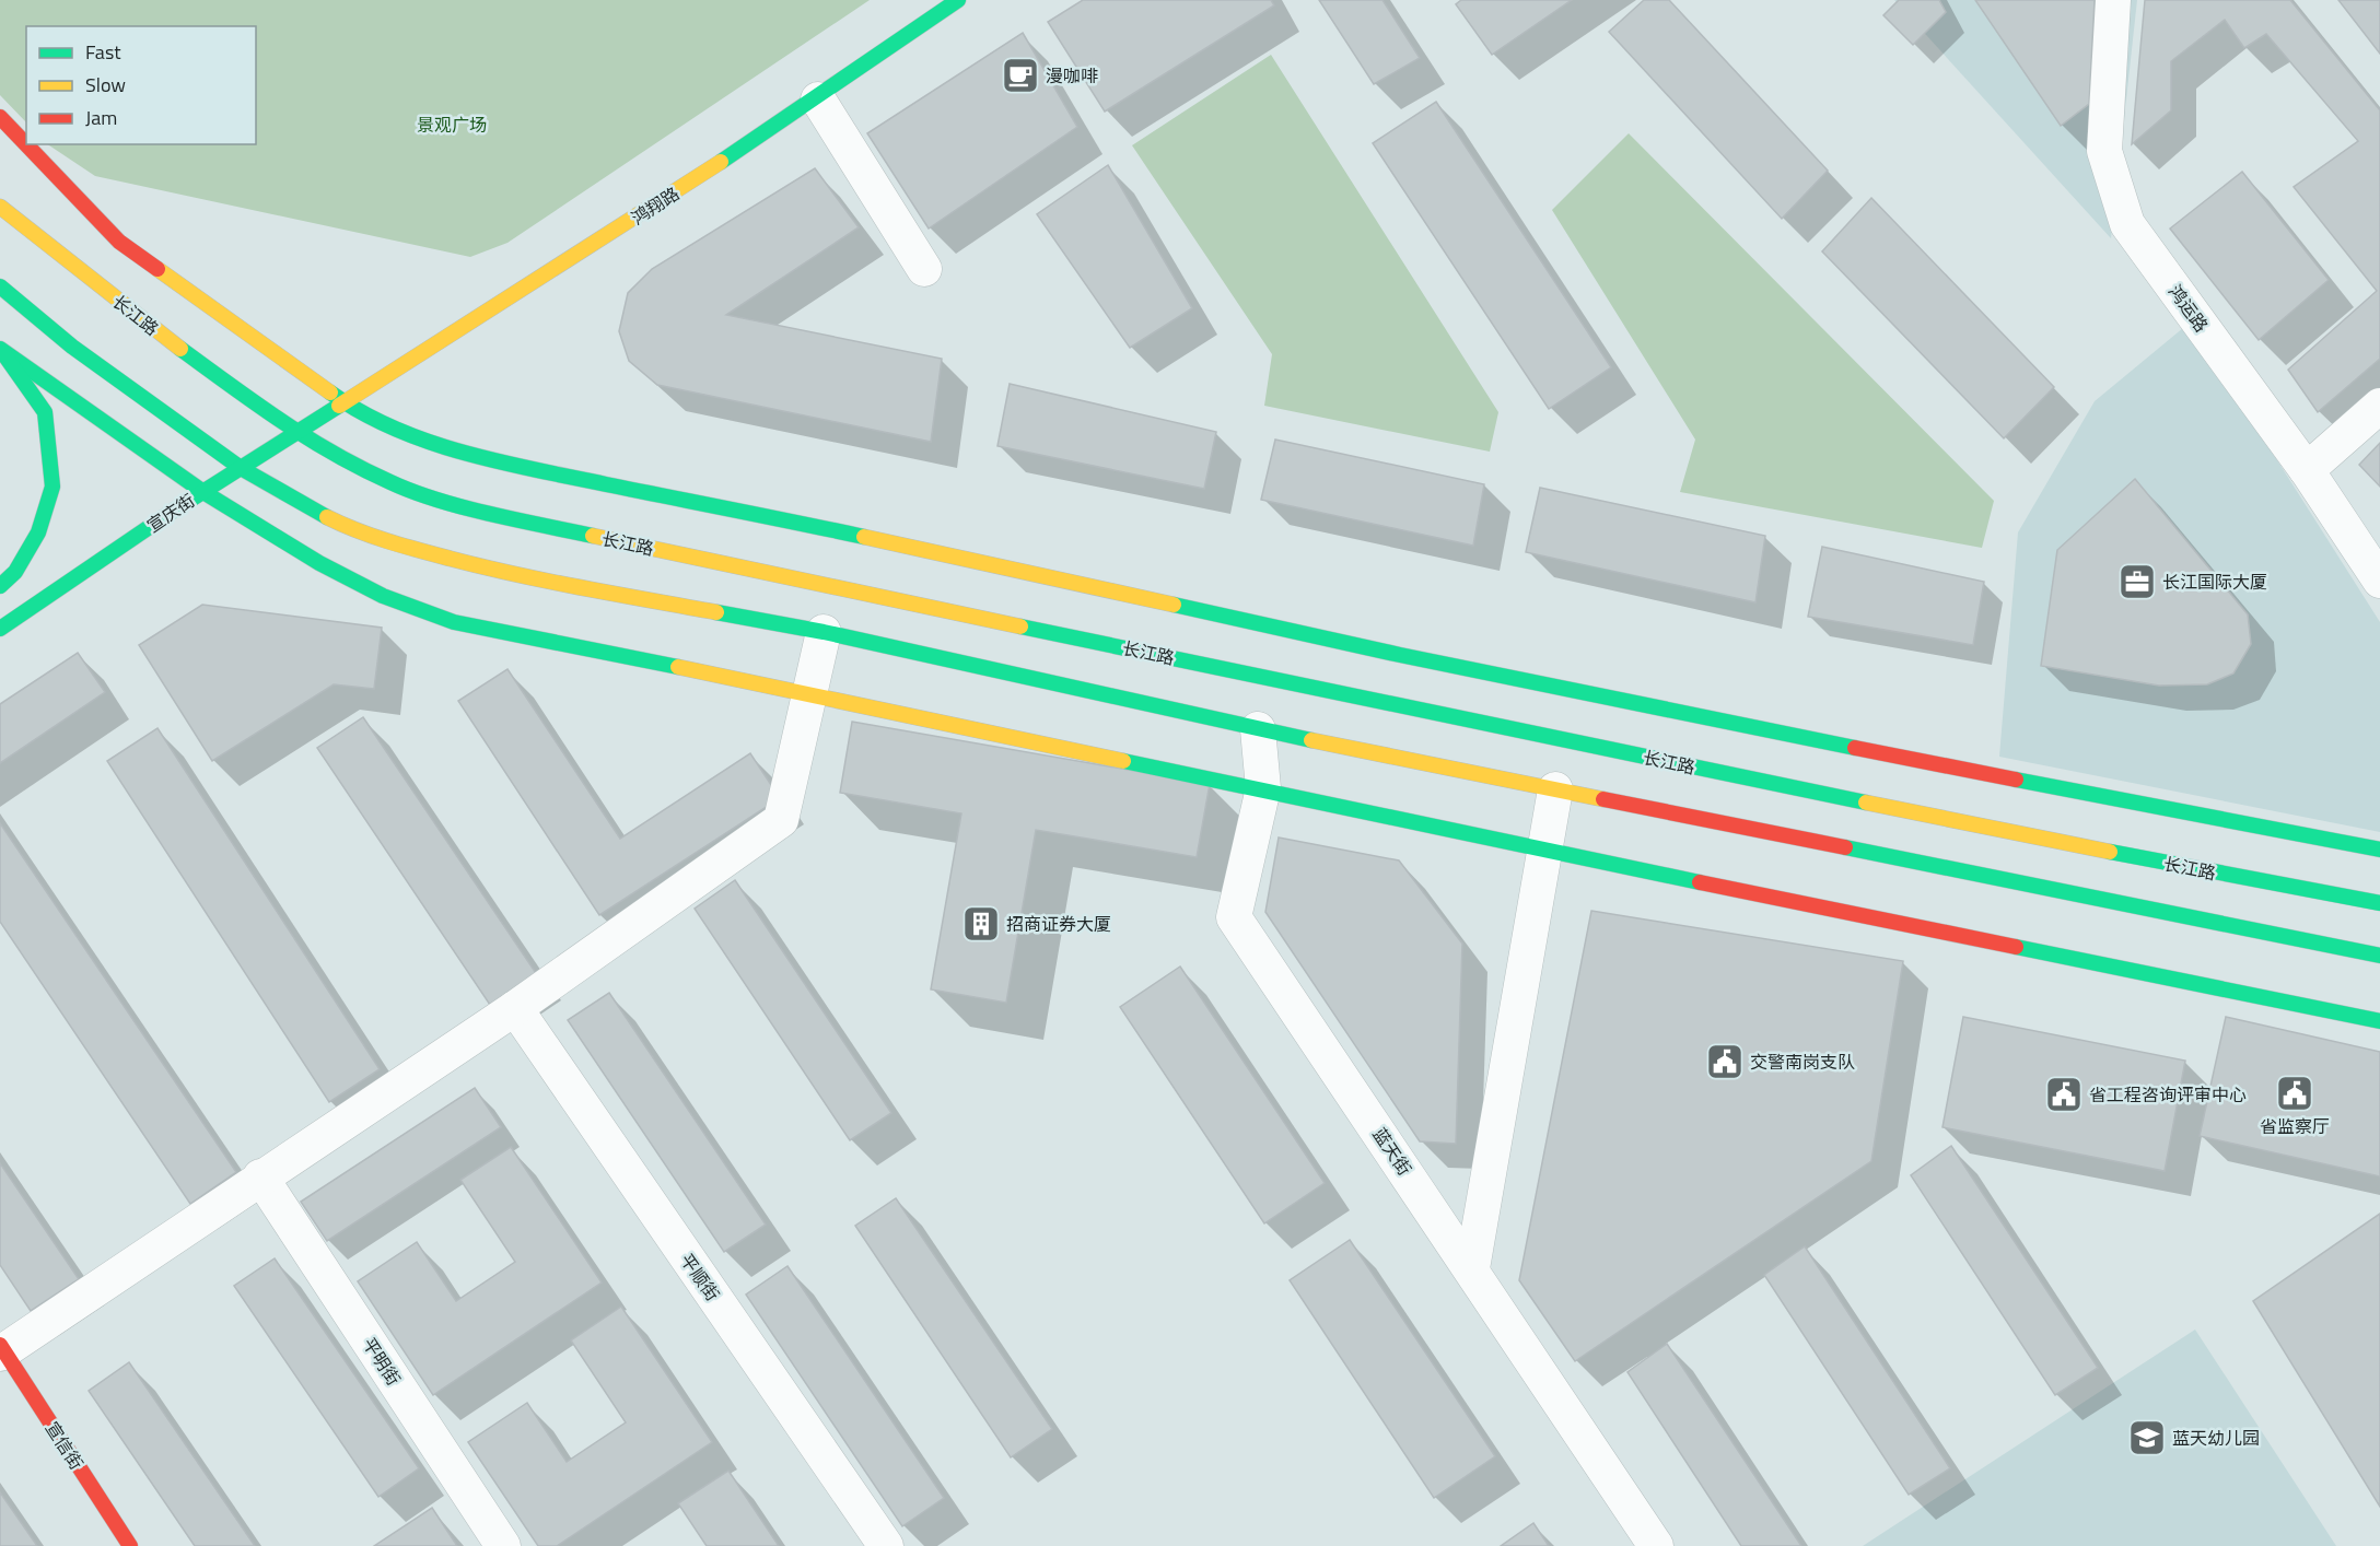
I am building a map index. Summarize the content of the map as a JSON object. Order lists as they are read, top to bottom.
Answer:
{
  "streets": {
    "main road": [
      "鸿翔路",
      "长江路",
      "宣庆街",
      "宣信街"
    ],
    "street": [
      "鸿运路",
      "蓝天街",
      "平顺街",
      "平明街"
    ]
  },
  "crossings": [
    ["鸿翔路", "宣庆街"],
    ["长江路", "宣庆街"]
  ],
  "parks": ["景观广场"],
  "places": {
    "cafe": ["漫咖啡"],
    "office": ["长江国际大厦"],
    "building": ["招商证券大厦"],
    "public building": ["交警南岗支队", "省监察厅", "省工程咨询评审中心"],
    "school or university": ["蓝天幼儿园"]
  },
  "legend": ["Fast", "Slow", "Jam"]
}
